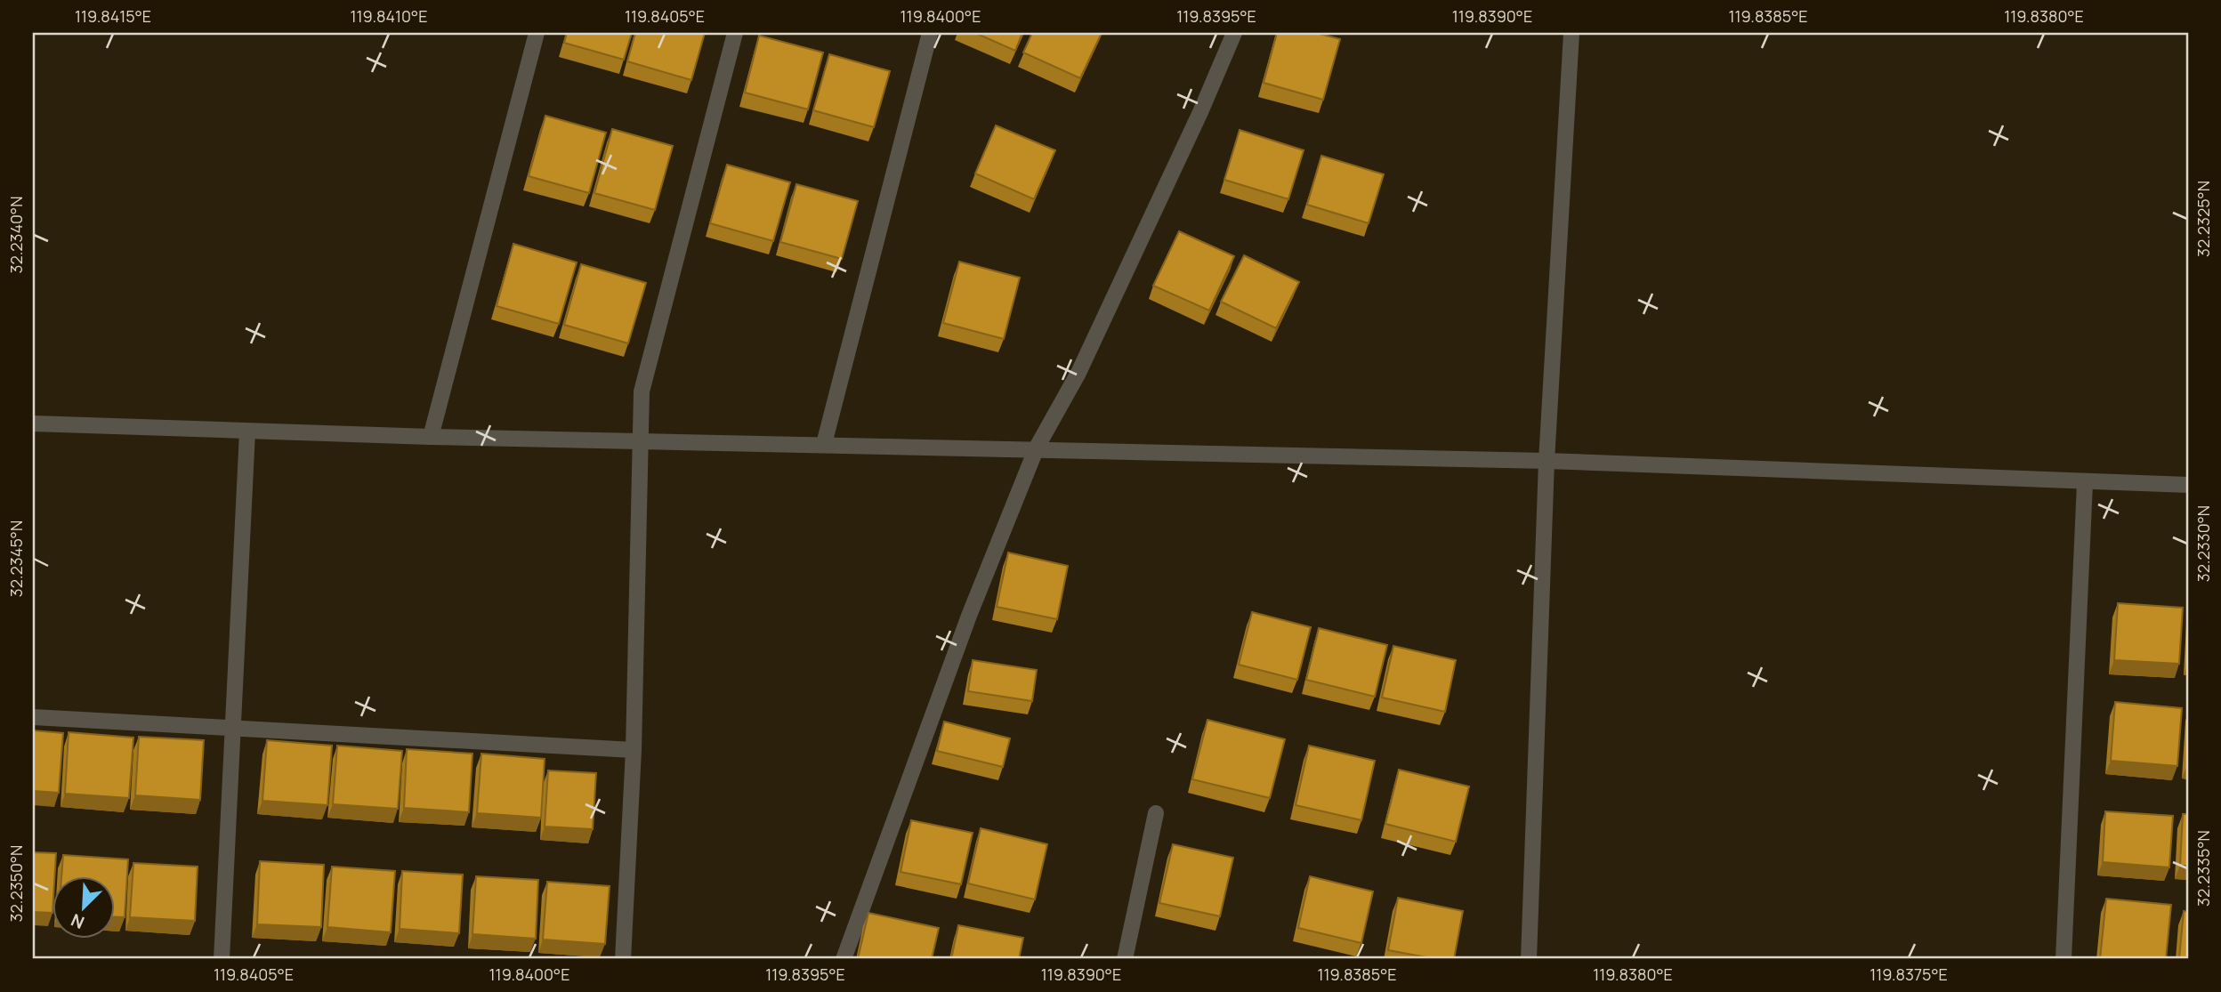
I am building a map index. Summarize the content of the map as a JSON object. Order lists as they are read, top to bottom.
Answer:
{
  "north": "bottom left",
  "coordinates": [
    "119.8415°E",
    "119.8410°E",
    "119.8405°E",
    "119.8400°E",
    "119.8395°E",
    "119.8390°E",
    "119.8385°E",
    "119.8380°E",
    "32.2325°N",
    "32.2340°N",
    "32.2330°N",
    "32.2345°N",
    "32.2335°N",
    "32.2350°N",
    "119.8375°E"
  ]
}
